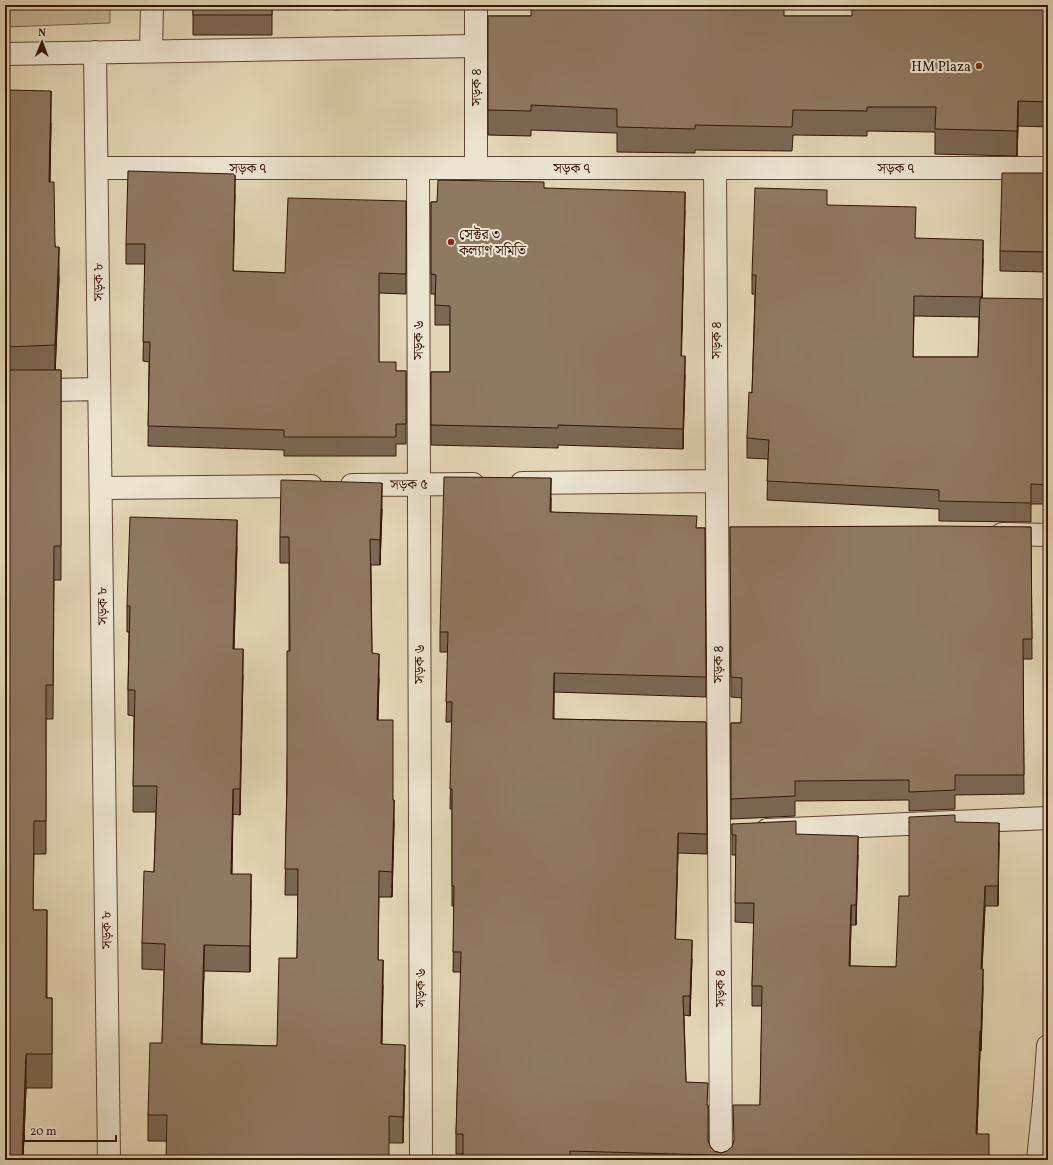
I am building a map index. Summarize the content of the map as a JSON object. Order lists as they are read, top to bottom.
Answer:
{
  "streets": {
    "street": [
      "সড়ক ৪",
      "সড়ক ৭",
      "সড়ক ৮",
      "সড়ক ৬",
      "সড়ক ৫"
    ]
  },
  "crossings": [
    ["সড়ক ৪", "সড়ক ৭"],
    ["সড়ক ৪", "সড়ক ৫"],
    ["সড়ক ৭", "সড়ক ৮"],
    ["সড়ক ৭", "সড়ক ৬"],
    ["সড়ক ৮", "সড়ক ৫"],
    ["সড়ক ৬", "সড়ক ৫"]
  ],
  "places": ["HM Plaza", "সেক্টর ৩ কল্যাণ সমিতি"],
  "scale_bar": "20 m",
  "north": "top"
}
